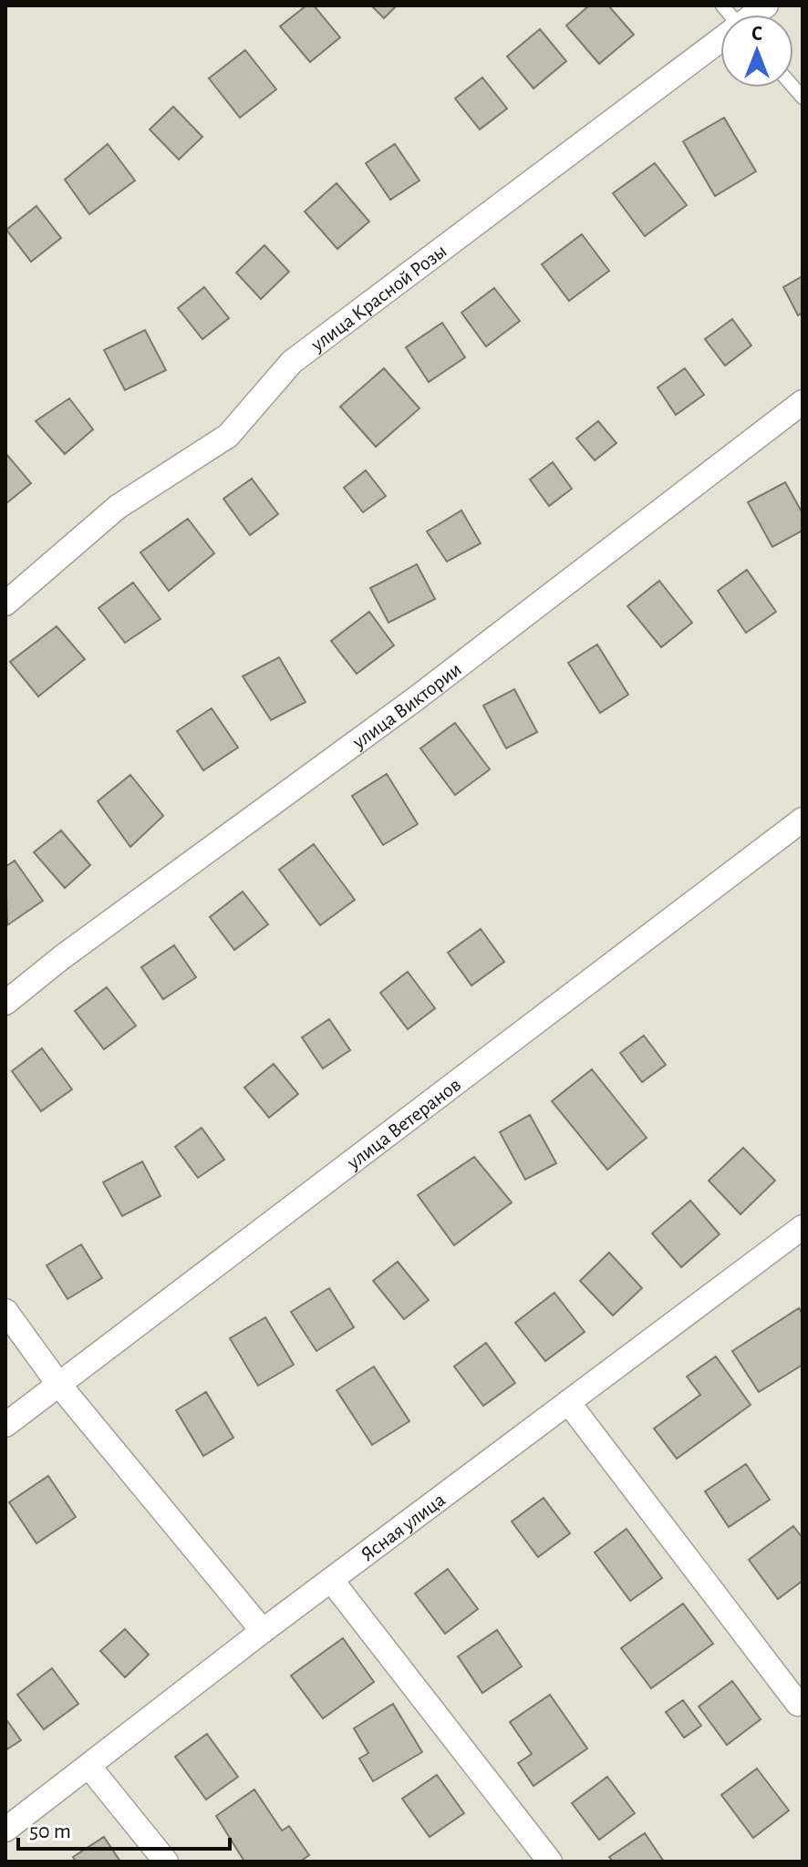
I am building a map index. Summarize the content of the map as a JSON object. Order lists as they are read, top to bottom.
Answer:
{
  "streets": {
    "street": [
      "улица Красной Розы",
      "улица Виктории",
      "улица Ветеранов",
      "Ясная улица"
    ]
  },
  "scale_bar": "50 m",
  "north": "top"
}
